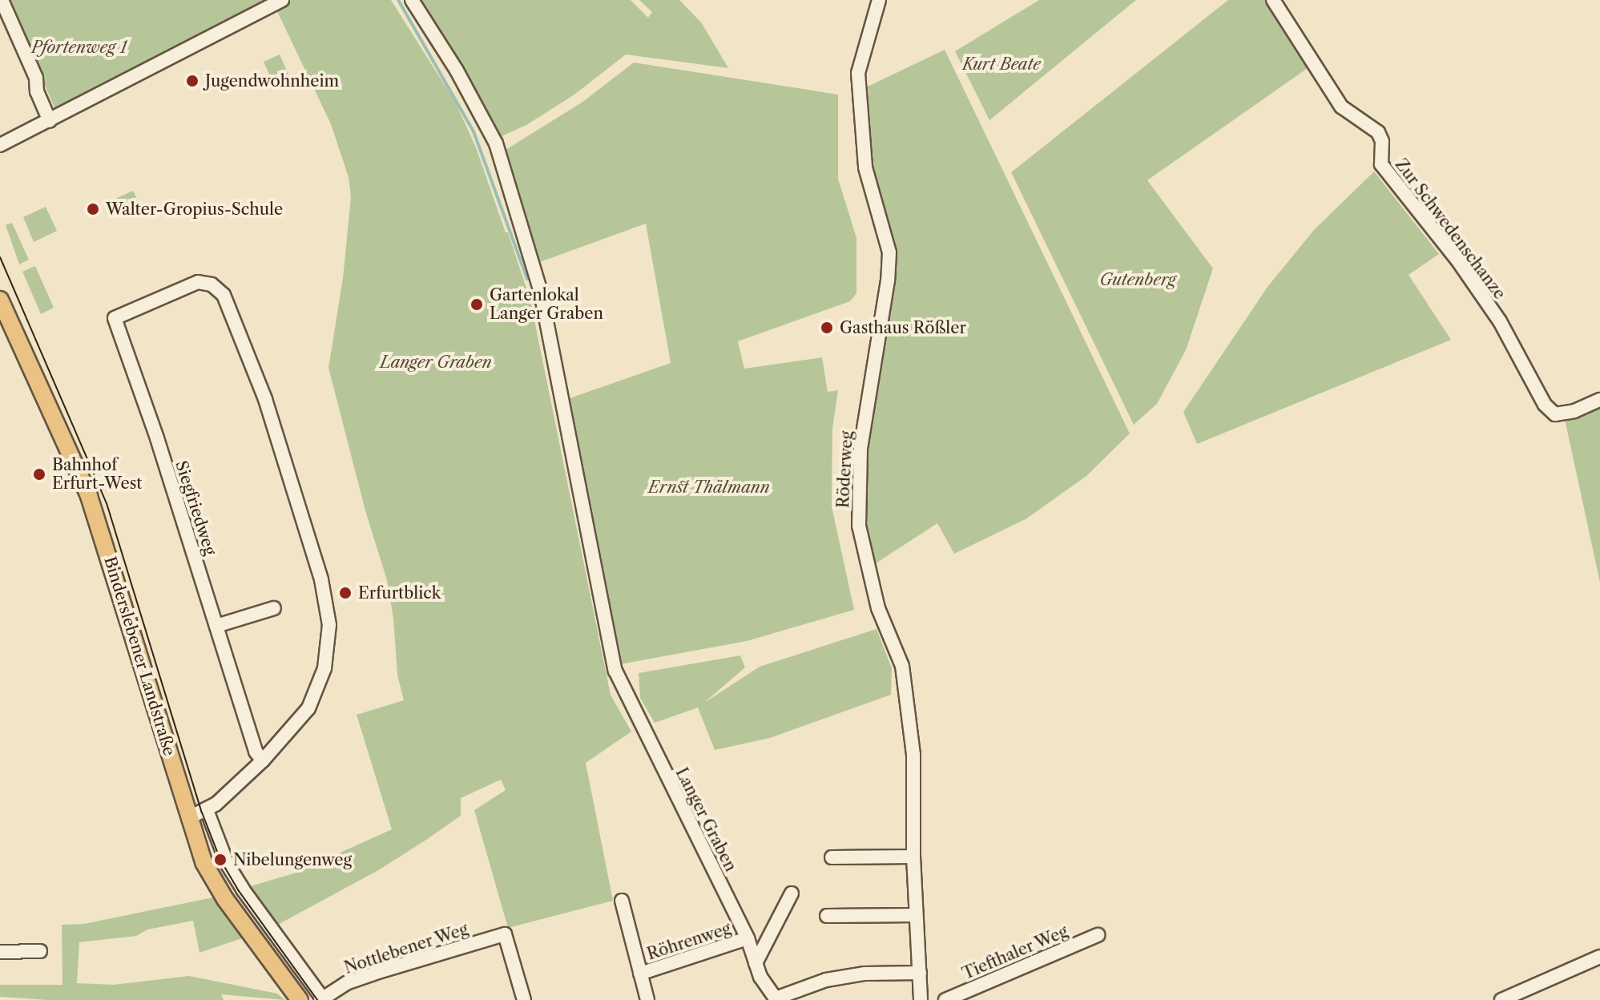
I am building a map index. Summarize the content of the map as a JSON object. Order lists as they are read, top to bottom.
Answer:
{
  "streets": {
    "main road": ["Binderslebener Landstraße"],
    "street": [
      "Zur Schwedenschanze",
      "Röderweg",
      "Siegfriedweg",
      "Langer Graben",
      "Röhrenweg",
      "Nottlebener Weg",
      "Tiefthaler Weg"
    ]
  },
  "crossings": [
    ["Langer Graben", "Röhrenweg"]
  ],
  "parks": [
    "Pfortenweg 1",
    "Kurt Beate",
    "Gutenberg",
    "Langer Graben",
    "Ernst Thälmann"
  ],
  "places": [
    "Jugendwohnheim",
    "Walter-Gropius-Schule",
    "Gartenlokal Langer Graben",
    "Gasthaus Rößler",
    "Bahnhof Erfurt-West",
    "Erfurtblick",
    "Nibelungenweg"
  ]
}
